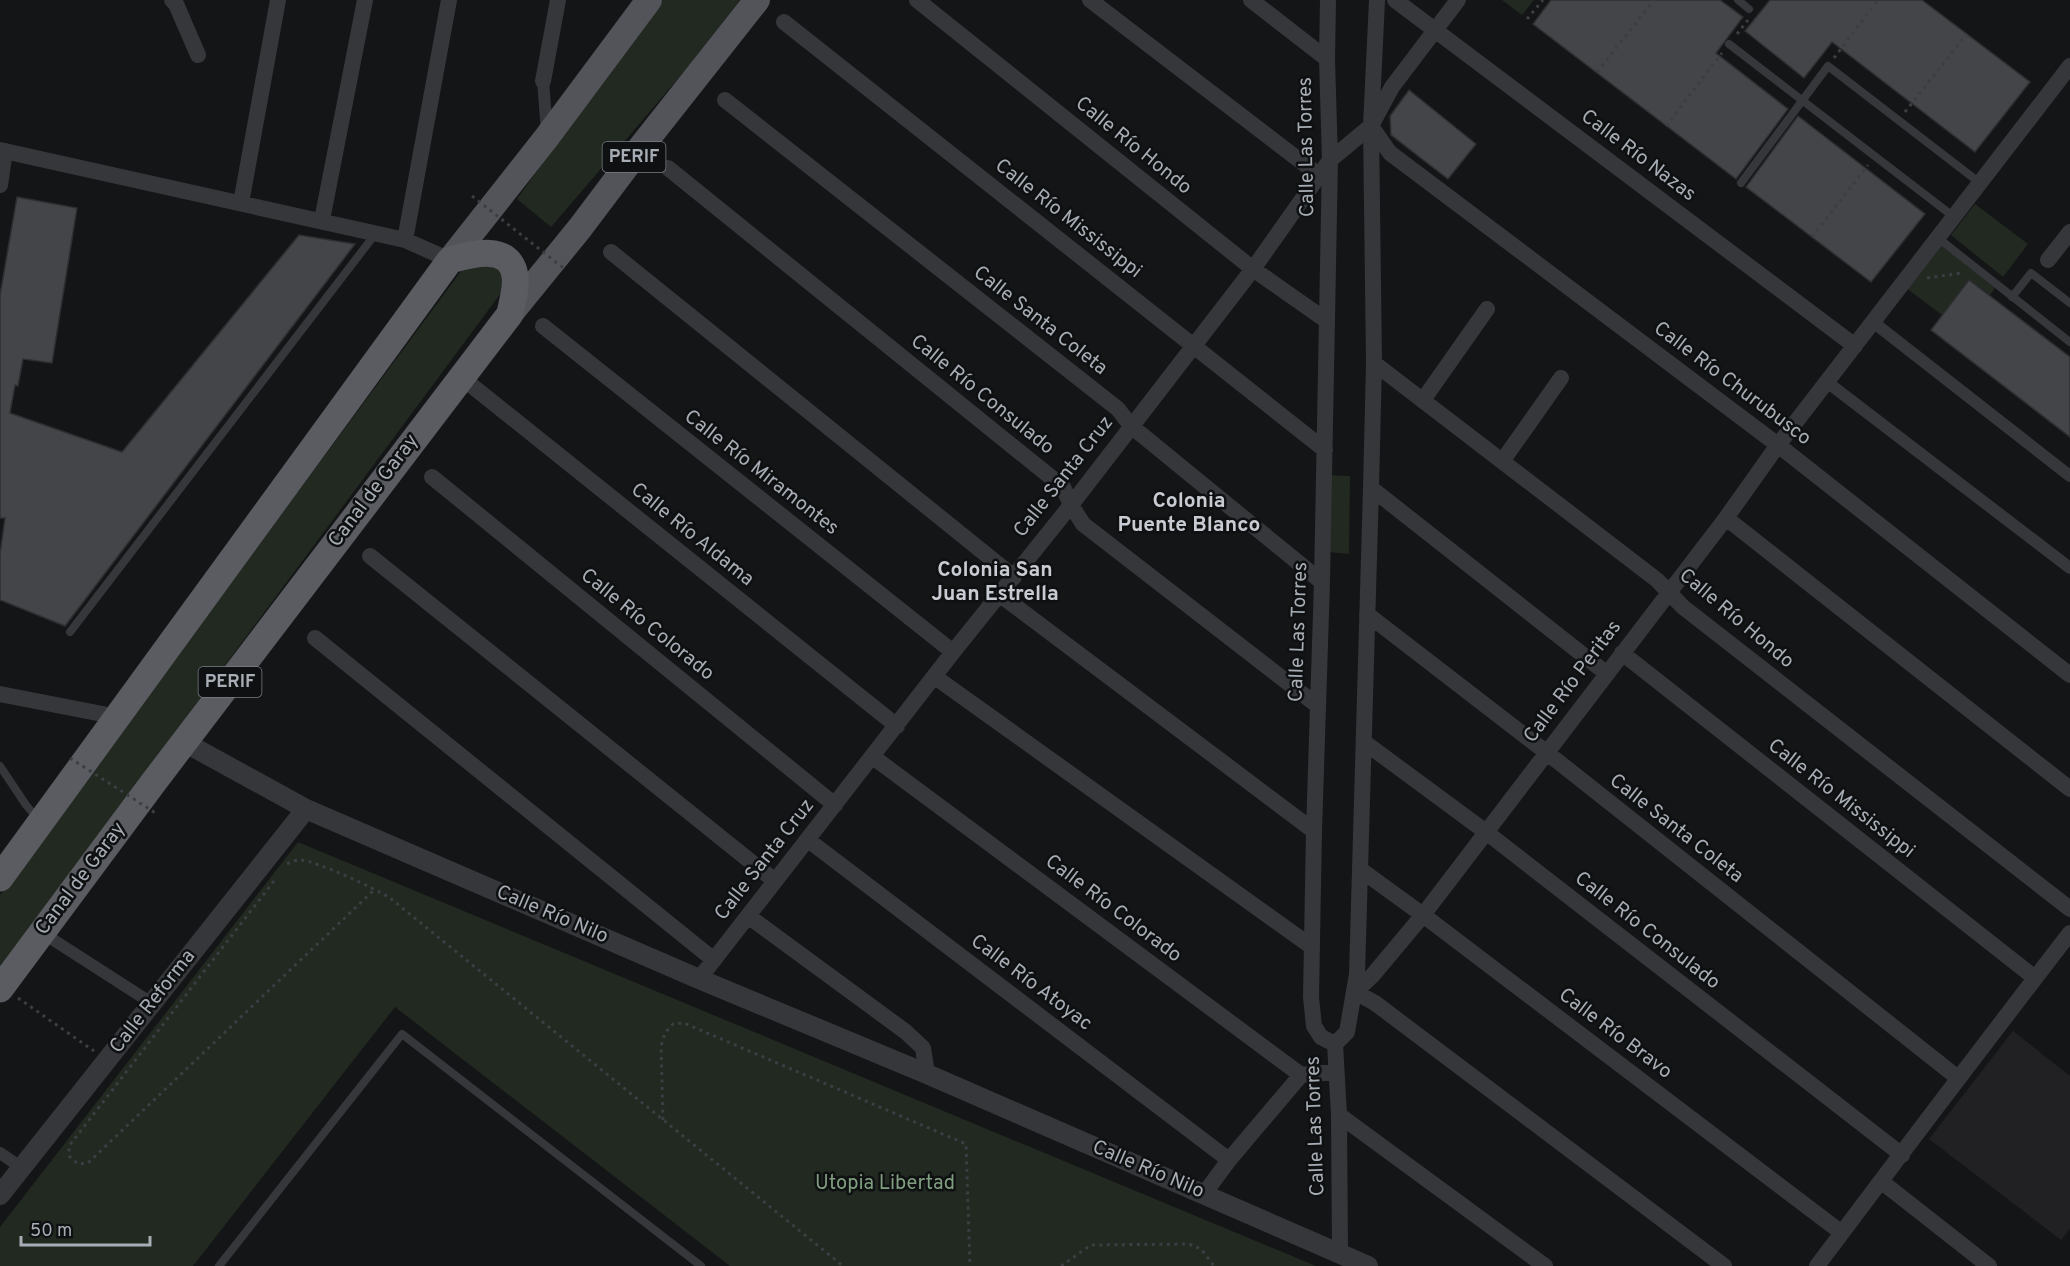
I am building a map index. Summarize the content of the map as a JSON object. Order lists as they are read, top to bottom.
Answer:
{
  "streets": {
    "highway": ["PERIF", "Canal de Garay"],
    "street": [
      "Calle Río Hondo",
      "Calle Las Torres",
      "Calle Río Nazas",
      "Calle Río Mississippi",
      "Calle Santa Coleta",
      "Calle Río Churubusco",
      "Calle Río Consulado",
      "Calle Río Miramontes",
      "Calle Santa Cruz",
      "Calle Río Aldama",
      "Calle Río Colorado",
      "Calle Río Peritas",
      "Calle Río Nilo",
      "Calle Río Atoyac",
      "Calle Reforma",
      "Calle Río Bravo"
    ]
  },
  "crossings": [
    ["Calle Río Hondo", "Calle Las Torres"],
    ["Calle Río Hondo", "Calle Santa Cruz"],
    ["Calle Río Hondo", "Calle Río Peritas"],
    ["Calle Las Torres", "Calle Río Mississippi"],
    ["Calle Las Torres", "Calle Santa Coleta"],
    ["Calle Las Torres", "Calle Río Consulado"],
    ["Calle Las Torres", "Calle Santa Cruz"],
    ["Calle Las Torres", "Calle Río Nilo"],
    ["Calle Río Nazas", "Calle Santa Cruz"],
    ["Calle Río Nazas", "Calle Río Peritas"],
    ["Calle Río Mississippi", "Calle Santa Cruz"],
    ["Calle Río Mississippi", "Calle Río Peritas"],
    ["Calle Santa Coleta", "Calle Santa Cruz"],
    ["Calle Santa Coleta", "Calle Río Peritas"],
    ["Calle Río Churubusco", "Calle Santa Cruz"],
    ["Calle Río Churubusco", "Calle Río Peritas"],
    ["Calle Río Consulado", "Calle Santa Cruz"],
    ["Calle Río Consulado", "Calle Río Peritas"],
    ["Calle Río Miramontes", "Calle Santa Cruz"],
    ["Calle Santa Cruz", "Calle Río Aldama"],
    ["Calle Santa Cruz", "Calle Río Colorado"],
    ["Calle Santa Cruz", "Calle Río Nilo"],
    ["Calle Santa Cruz", "Calle Río Atoyac"],
    ["Canal de Garay", "Calle Río Aldama"],
    ["Canal de Garay", "Calle Río Nilo"],
    ["Calle Río Peritas", "Calle Río Bravo"],
    ["Calle Río Nilo", "Calle Reforma"]
  ],
  "districts": ["Colonia Puente Blanco", "Colonia San Juan Estrella"],
  "parks": ["Utopia Libertad"],
  "scale_bar": "50 m"
}
